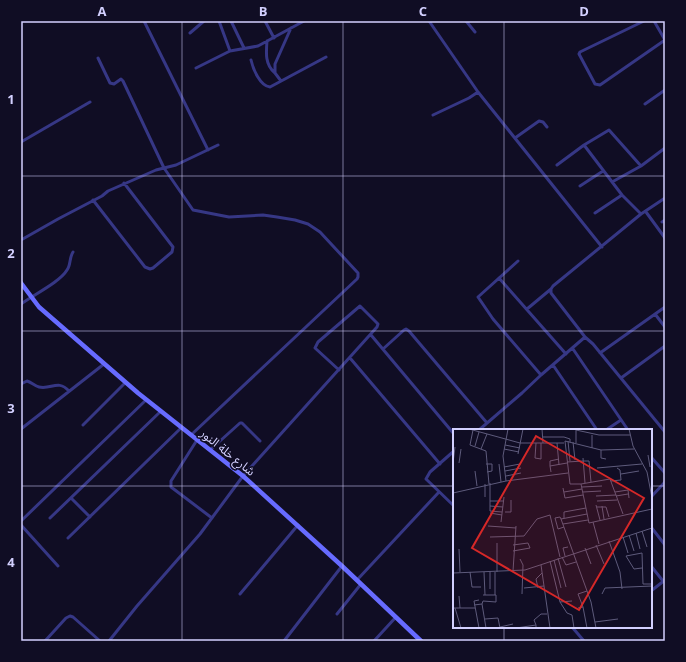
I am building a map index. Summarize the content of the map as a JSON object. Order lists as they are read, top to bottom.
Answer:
{
  "streets": {
    "street": ["شارع خلة النور"]
  },
  "grid": {
    "columns": [
      "A",
      "B",
      "C",
      "D"
    ],
    "rows": [
      "1",
      "2",
      "3",
      "4"
    ]
  }
}
